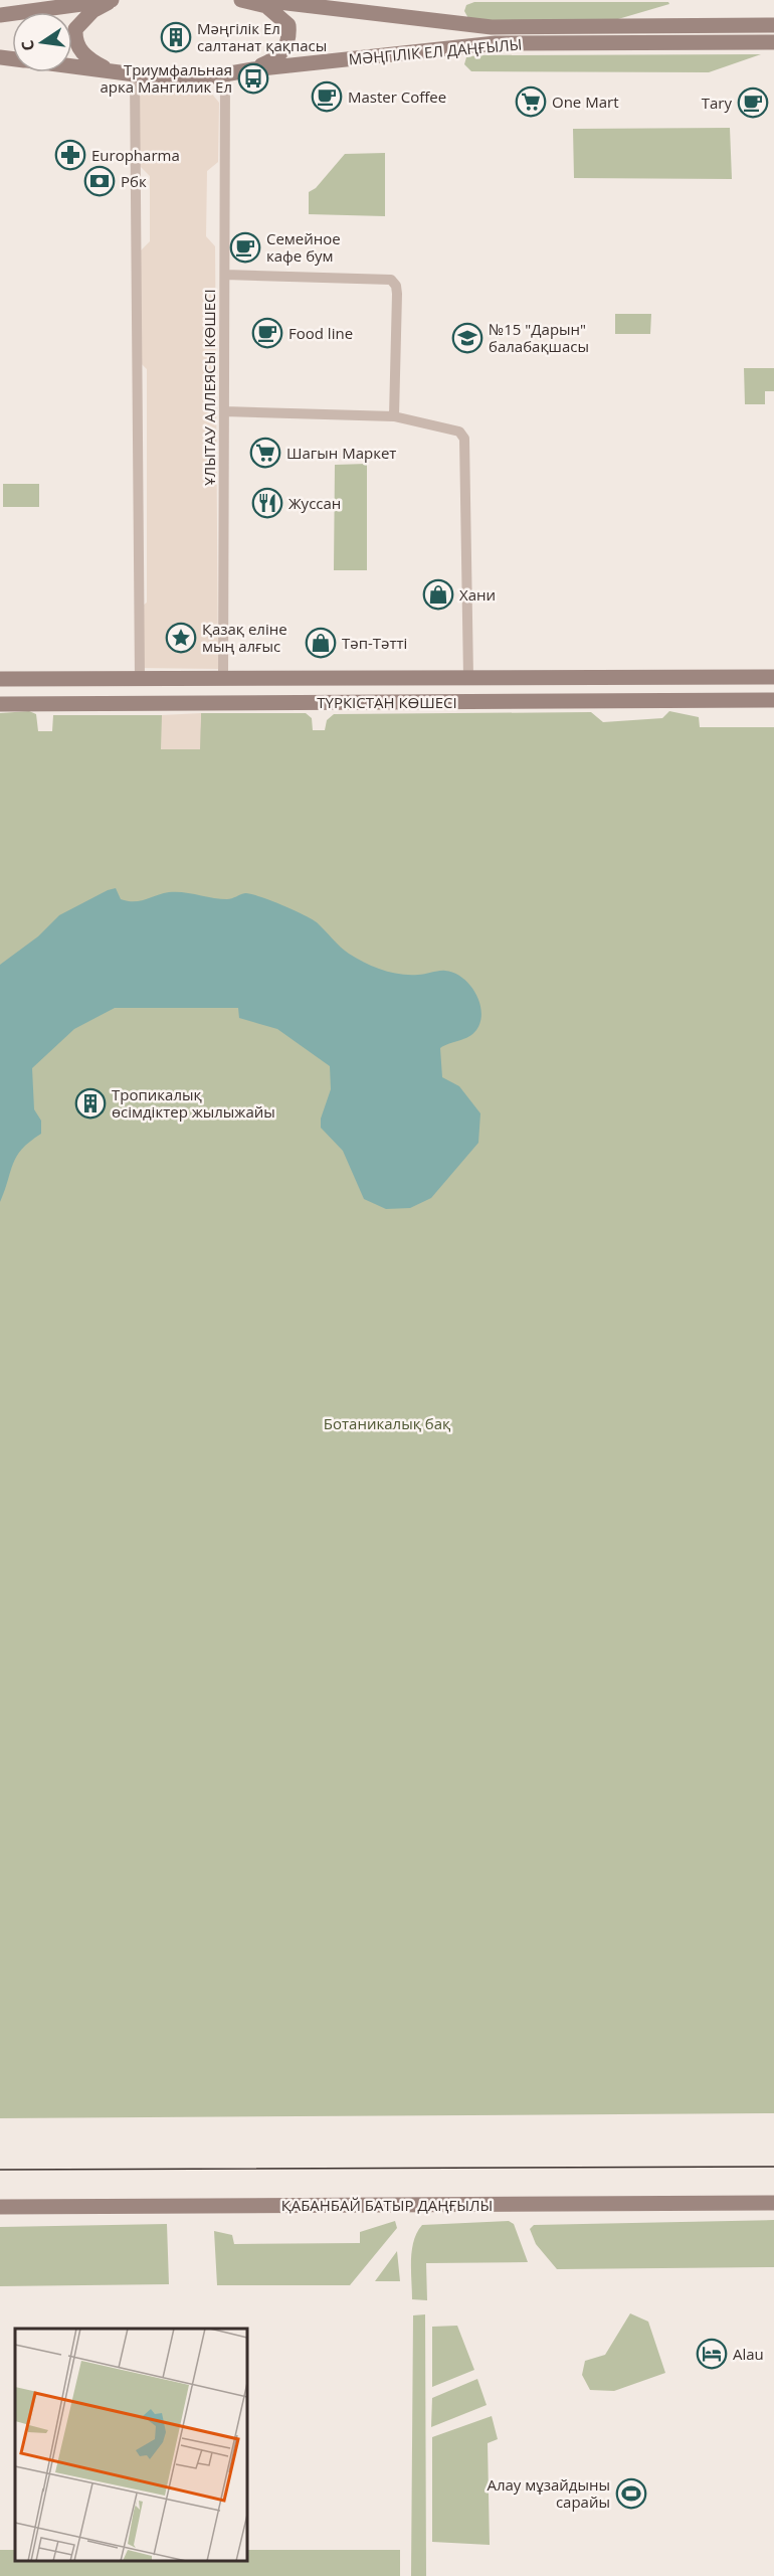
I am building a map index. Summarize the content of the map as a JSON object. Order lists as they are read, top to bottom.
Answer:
{
  "streets": {
    "main road": ["МӘҢГІЛІК ЕЛ ДАҢҒЫЛЫ", "ТҮРКІСТАН КӨШЕСІ", "ҚАБАНБАЙ БАТЫР ДАҢҒЫЛЫ"],
    "street": ["ҰЛЫТАУ АЛЛЕЯСЫ КӨШЕСІ"]
  },
  "crossings": [
    ["МӘҢГІЛІК ЕЛ ДАҢҒЫЛЫ", "ҰЛЫТАУ АЛЛЕЯСЫ КӨШЕСІ"],
    ["ҰЛЫТАУ АЛЛЕЯСЫ КӨШЕСІ", "ТҮРКІСТАН КӨШЕСІ"]
  ],
  "parks": ["Ботаникалық бақ"],
  "places": {
    "building": ["Мәңгілік Ел салтанат қақпасы", "Тропикалық өсімдіктер жылыжайы"],
    "bus stop": ["Триумфальная арка Мангилик Ел"],
    "cafe": [
      "Master Coffee",
      "Tary",
      "Семейное кафе бум",
      "Food line"
    ],
    "supermarket": ["One Mart", "Шагын Маркет"],
    "pharmacy": ["Europharma"],
    "bank": ["Рбк"],
    "school or university": ["№15 \"Дарын\" балабақшасы"],
    "restaurant": ["Жуссан"],
    "shop": ["Хани", "Тәп-Тәтті"],
    "place": ["Қазақ еліне мың алғыс"],
    "hotel": ["Alau"],
    "sports": ["Алау мұзайдыны сарайы"]
  },
  "north": "left"
}
